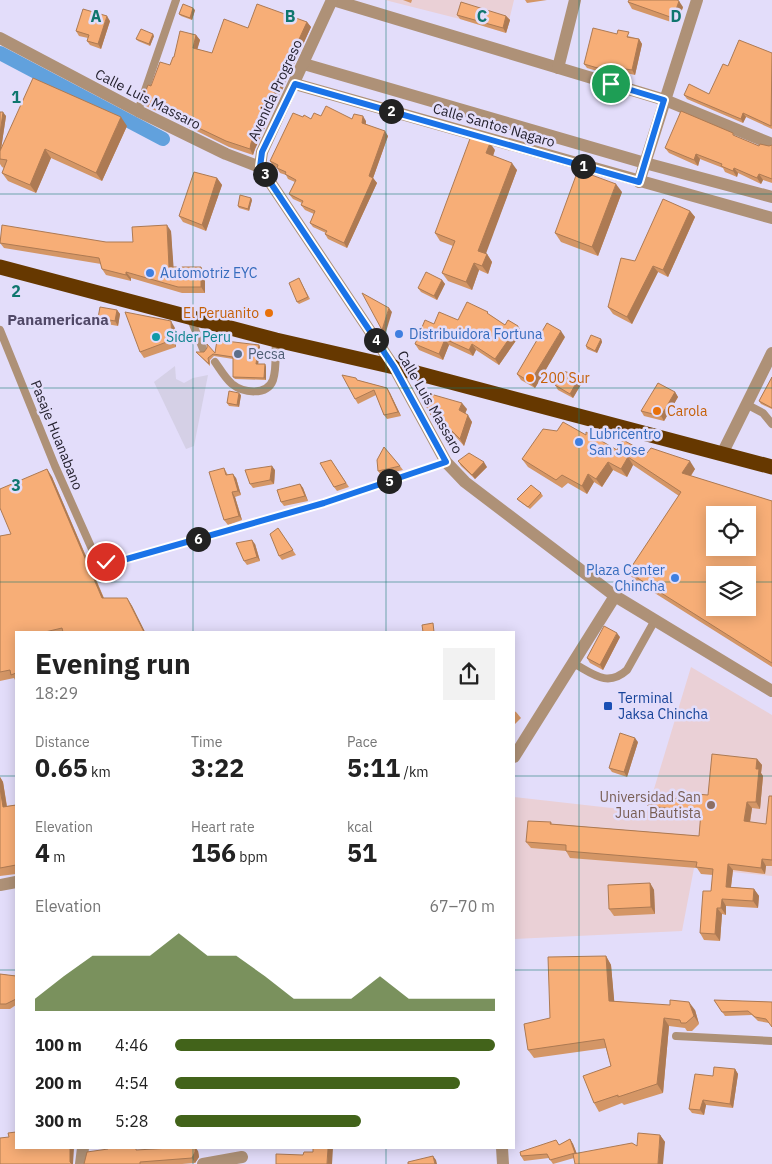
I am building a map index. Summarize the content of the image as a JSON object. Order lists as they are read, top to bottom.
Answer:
{
  "streets": {
    "street": ["Avenida Progreso", "Calle Luis Massaro", "Calle Santos Nagaro"],
    "lane": ["Pasaje Huanabano"]
  },
  "crossings": [
    ["Avenida Progreso", "Calle Luis Massaro"],
    ["Avenida Progreso", "Calle Santos Nagaro"],
    ["Calle Luis Massaro", "Pasaje Huanabano"]
  ],
  "districts": ["Panamericana"],
  "places": {
    "other": [
      "Automotriz EYC",
      "El Peruanito",
      "Distribuidora Fortuna",
      "Sider Peru",
      "Pecsa",
      "200 Sur",
      "Carola",
      "Lubricentro San Jose",
      "Plaza Center Chincha",
      "Universidad San Juan Bautista"
    ],
    "transit": ["Terminal Jaksa Chincha"]
  },
  "page": {
    "pins": [
      "2",
      "1",
      "3",
      "4",
      "5",
      "6"
    ],
    "heading": ["Evening run", "18:29"],
    "stats": [
      ["Distance", "0.65 km"],
      ["Time", "3:22"],
      ["Pace", "5:11 /km"],
      ["Elevation", "4 m"],
      ["Heart rate", "156 bpm"],
      ["kcal", "51"]
    ],
    "chart": ["Elevation", "67–70 m"],
    "list": [
      {
        "name": "100 m",
        "note": "4:46"
      },
      {
        "name": "200 m",
        "note": "4:54"
      },
      {
        "name": "300 m",
        "note": "5:28"
      }
    ]
  },
  "grid": {
    "columns": [
      "A",
      "B",
      "C",
      "D"
    ],
    "rows": ["1", "2", "3"]
  }
}
